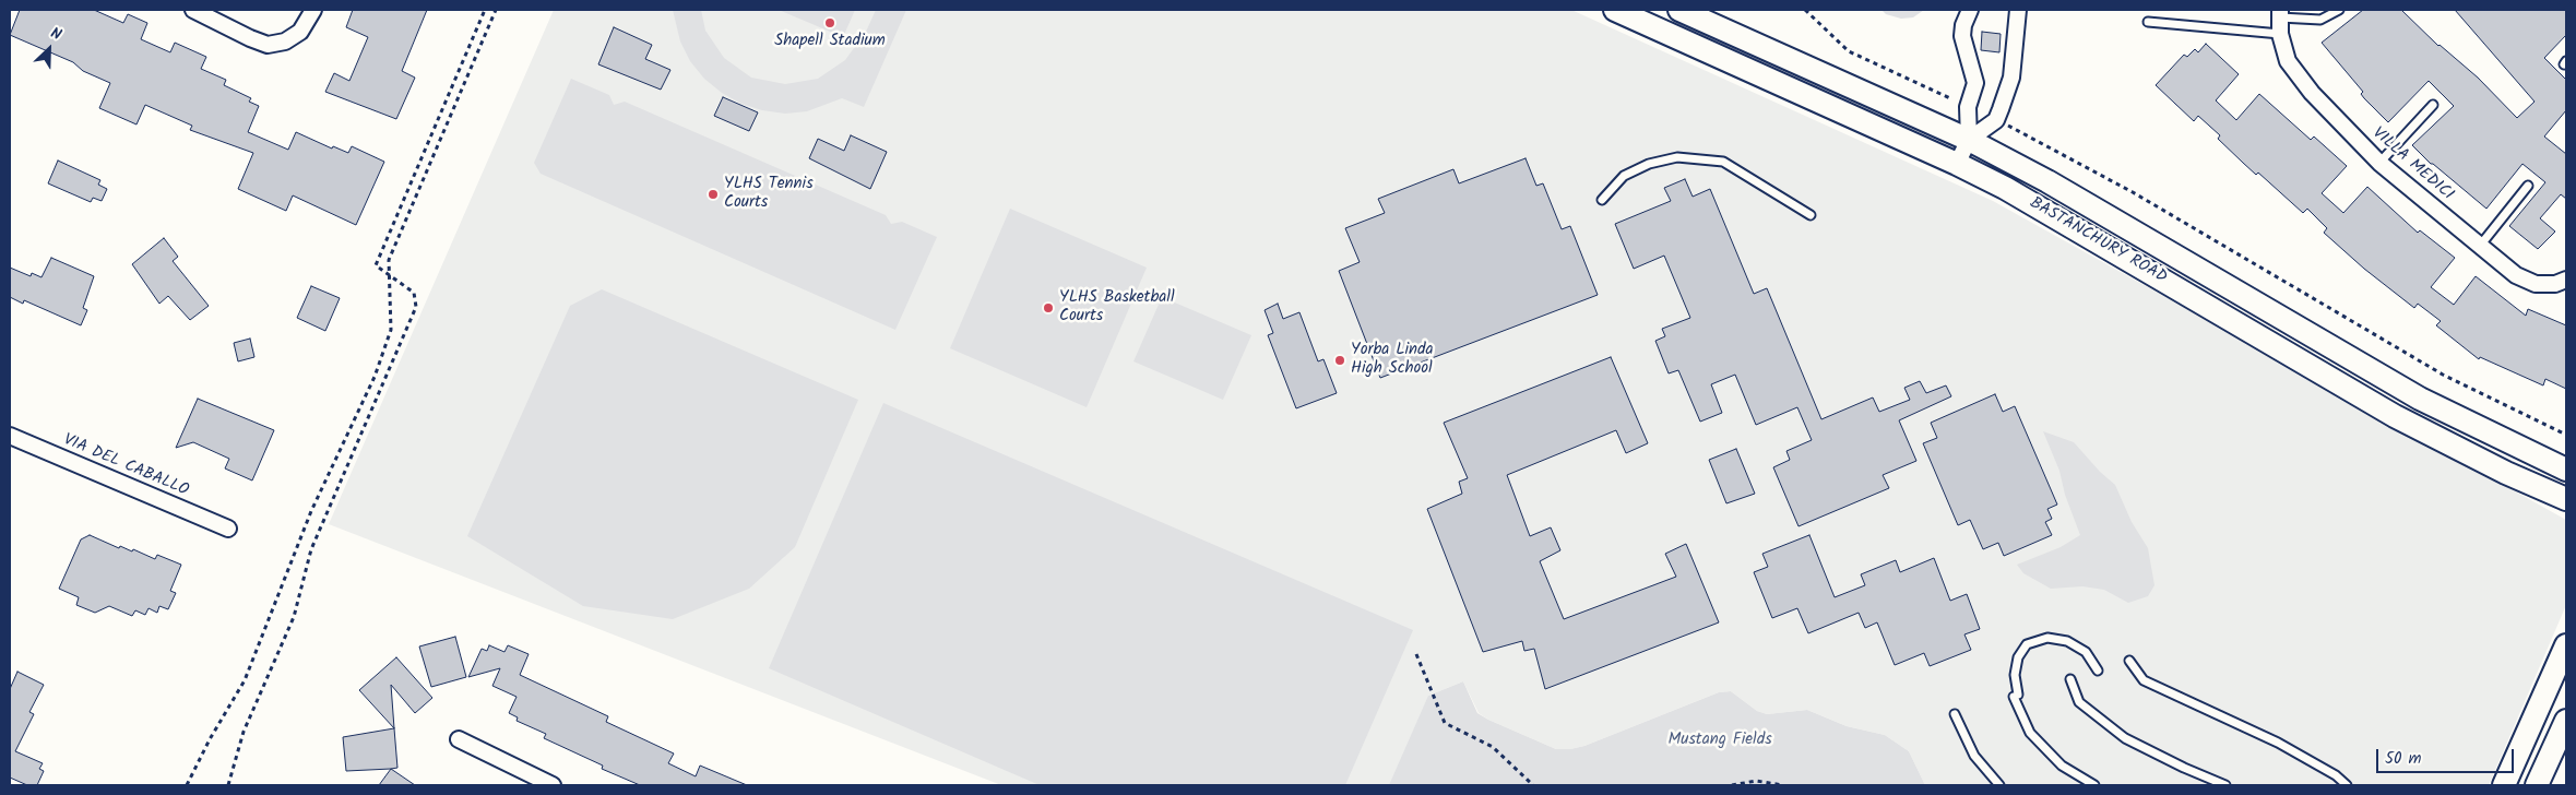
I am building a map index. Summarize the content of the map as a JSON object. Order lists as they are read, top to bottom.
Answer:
{
  "streets": {
    "main road": ["BASTANCHURY ROAD"],
    "street": ["VILLA MEDICI", "VIA DEL CABALLO"]
  },
  "parks": ["Mustang Fields"],
  "places": [
    "Shapell Stadium",
    "YLHS Tennis Courts",
    "YLHS Basketball Courts",
    "Yorba Linda High School"
  ],
  "scale_bar": "50 m",
  "north": "top right"
}
